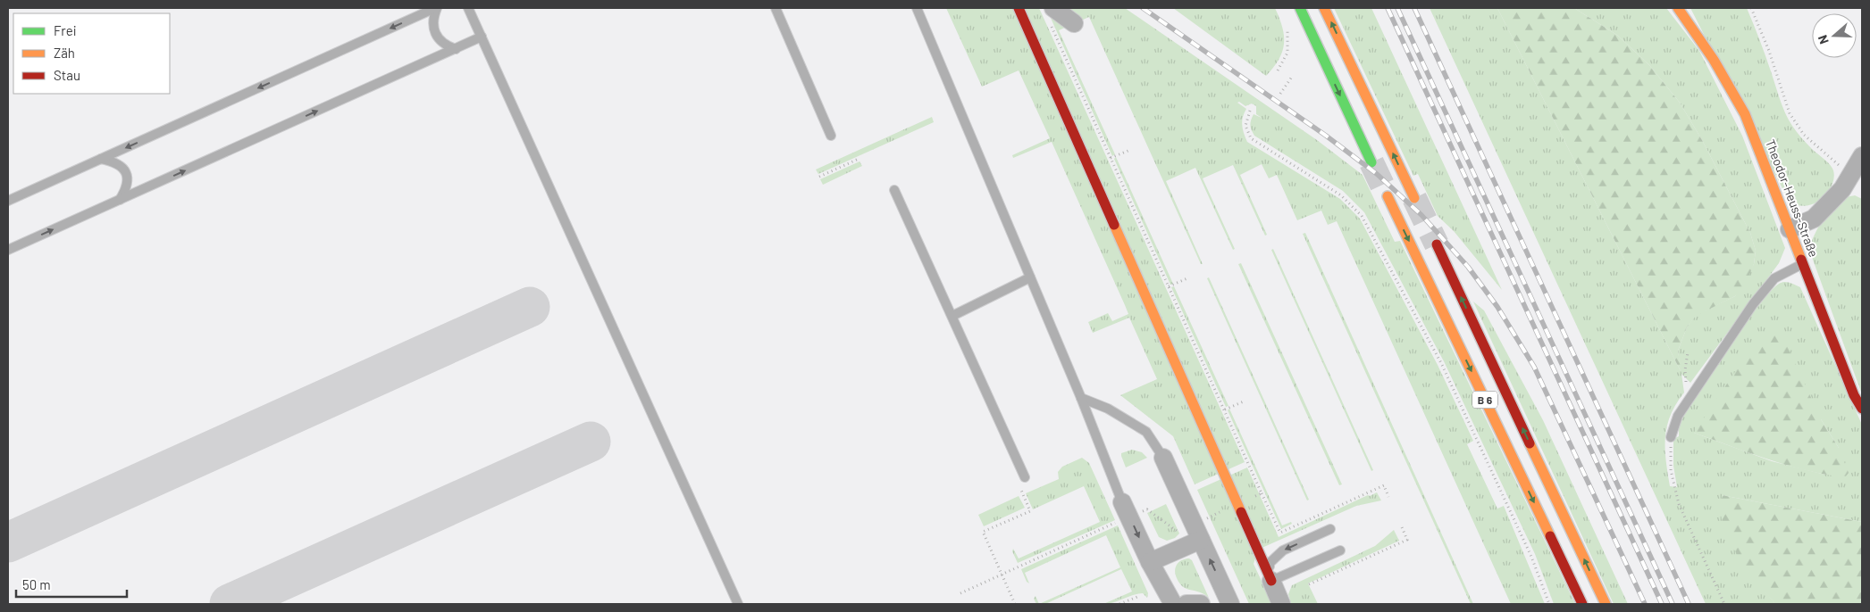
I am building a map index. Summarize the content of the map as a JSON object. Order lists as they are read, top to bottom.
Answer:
{
  "streets": {
    "main road": ["Theodor-Heuss-Straße", "B 6"]
  },
  "legend": ["Frei", "Zäh", "Stau"],
  "scale_bar": "50 m",
  "north": "left"
}
